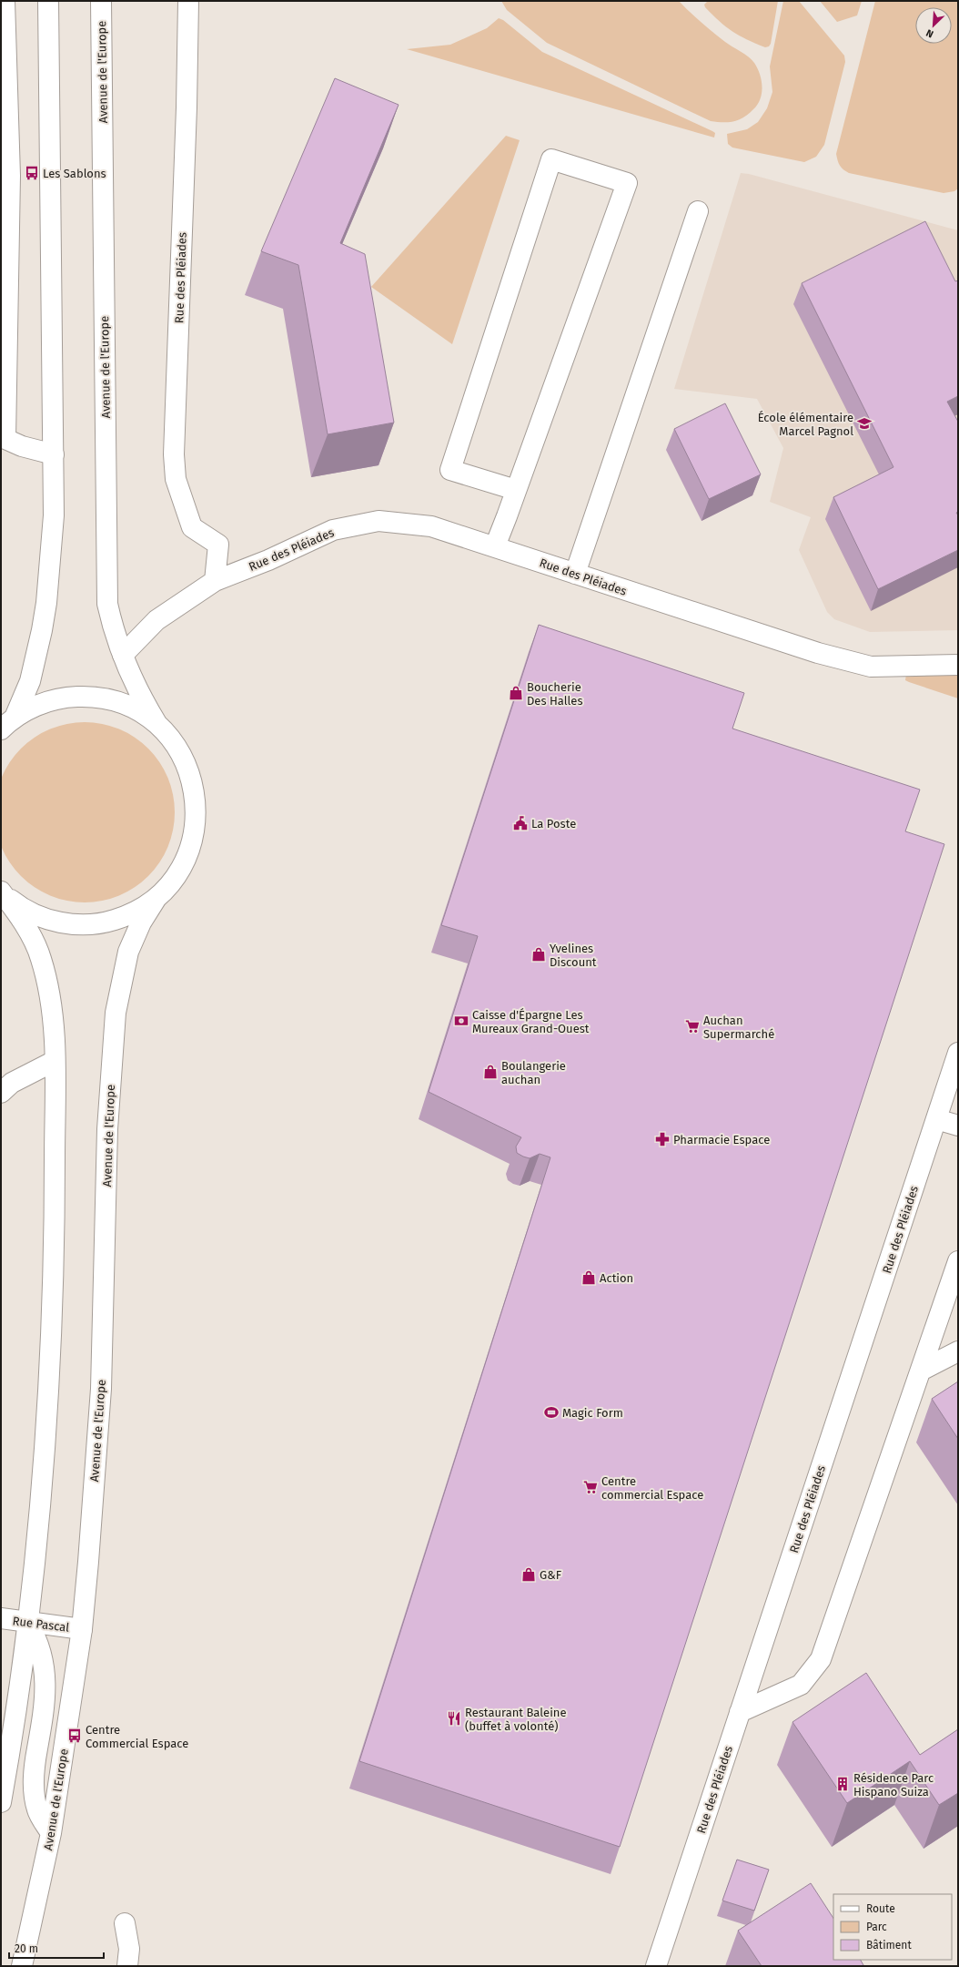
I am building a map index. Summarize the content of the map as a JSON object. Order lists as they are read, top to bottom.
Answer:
{
  "streets": {
    "main road": ["Avenue de l'Europe", "Rue des Pléiades", "Rue Pascal"]
  },
  "crossings": [
    ["Avenue de l'Europe", "Rue des Pléiades"],
    ["Avenue de l'Europe", "Rue Pascal"]
  ],
  "places": {
    "bus stop": ["Les Sablons", "Centre Commercial Espace"],
    "school or university": ["École élémentaire Marcel Pagnol"],
    "shop": [
      "Boucherie Des Halles",
      "Yvelines Discount",
      "Boulangerie auchan",
      "Action",
      "G&F"
    ],
    "public building": ["La Poste"],
    "bank": ["Caisse d'Épargne Les Mureaux Grand-Ouest"],
    "supermarket": ["Auchan Supermarché", "Centre commercial Espace"],
    "pharmacy": ["Pharmacie Espace"],
    "sports": ["Magic Form"],
    "restaurant": ["Restaurant Baleine (buffet à volonté)"],
    "building": ["Résidence Parc Hispano Suiza"]
  },
  "legend": ["Route", "Parc", "Bâtiment"],
  "scale_bar": "20 m",
  "north": "bottom left"
}
